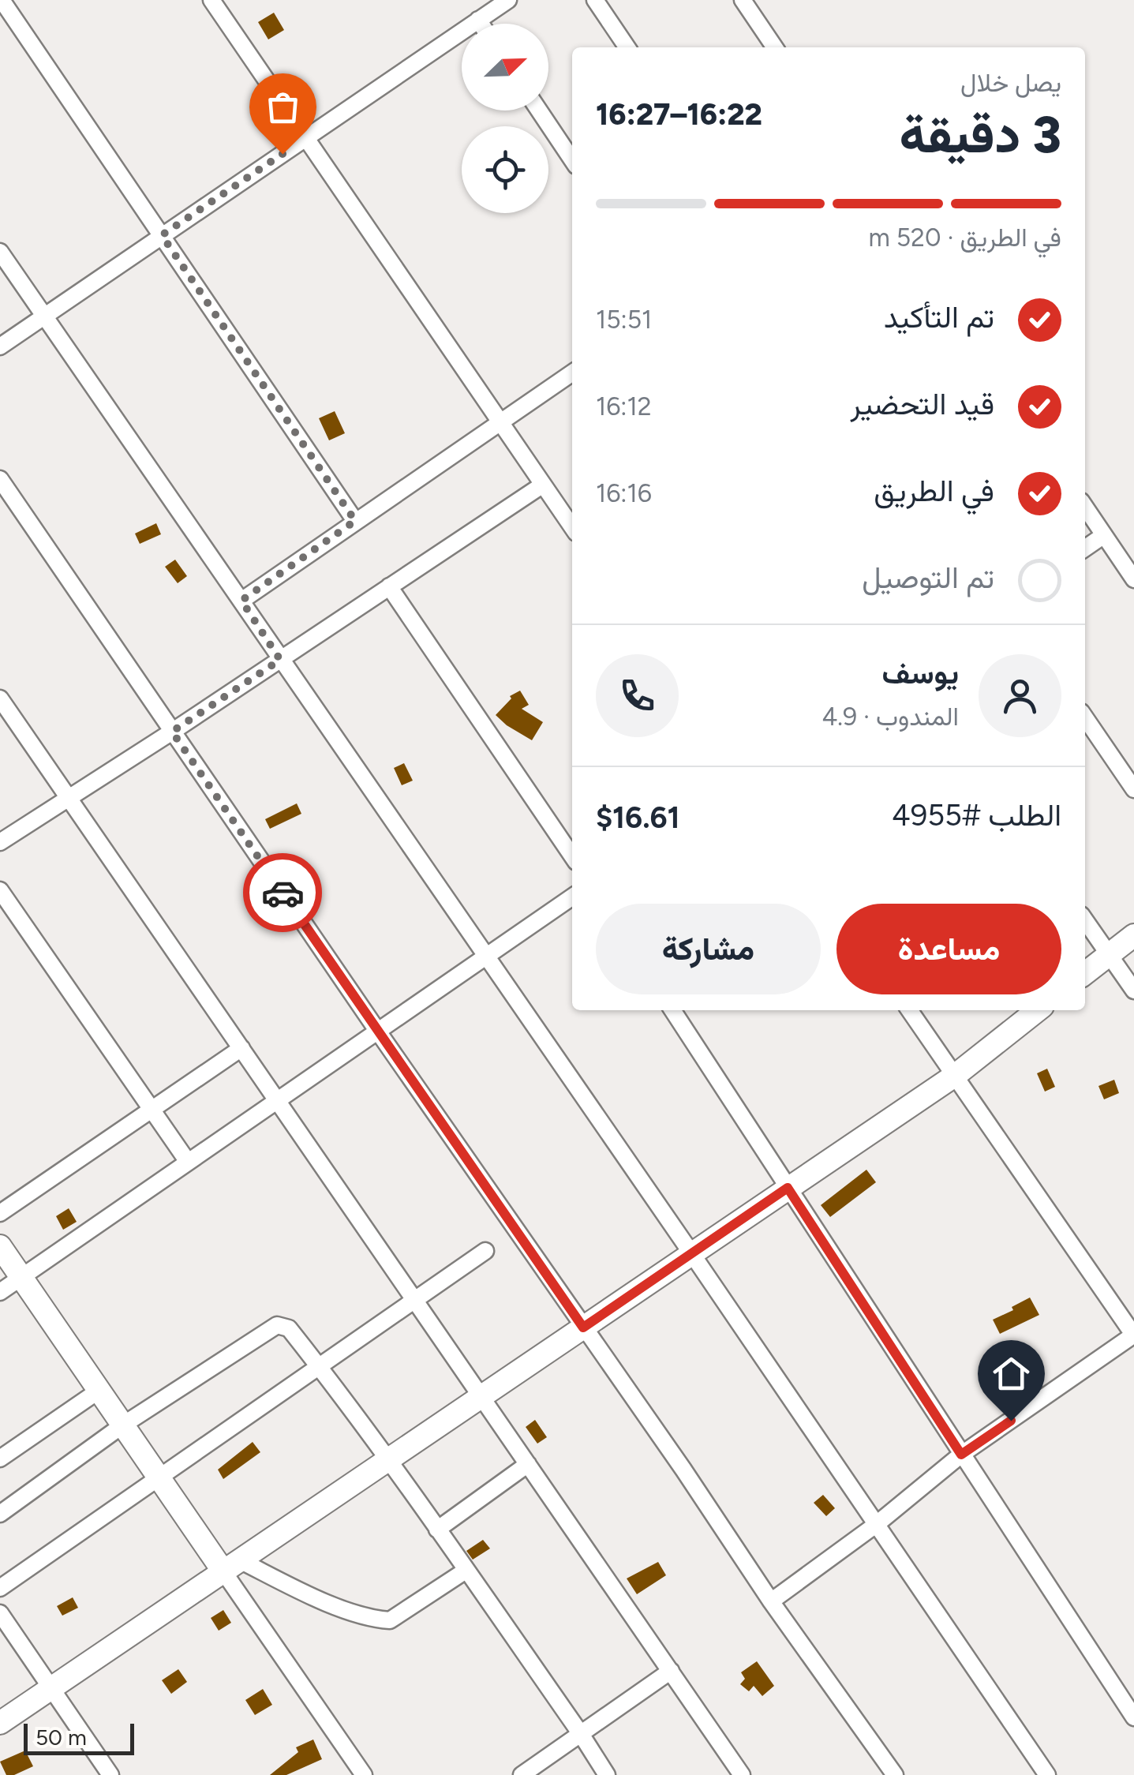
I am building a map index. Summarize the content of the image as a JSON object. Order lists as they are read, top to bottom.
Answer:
{
  "scale_bar": "50 m",
  "north": "top right",
  "page": {
    "heading": ["3 دقيقة", "يصل خلال", "16:22–16:27"],
    "panel": [
      "يوسف",
      "المندوب · 4.9",
      "الطلب #4955",
      "$16.61"
    ],
    "bar": "في الطريق · 520 m",
    "list": [
      ["تم التأكيد", "15:51"],
      ["قيد التحضير", "16:12"],
      ["في الطريق", "16:16"],
      "تم التوصيل"
    ],
    "buttons": ["مساعدة", "مشاركة"],
    "scale": "50 m"
  }
}
